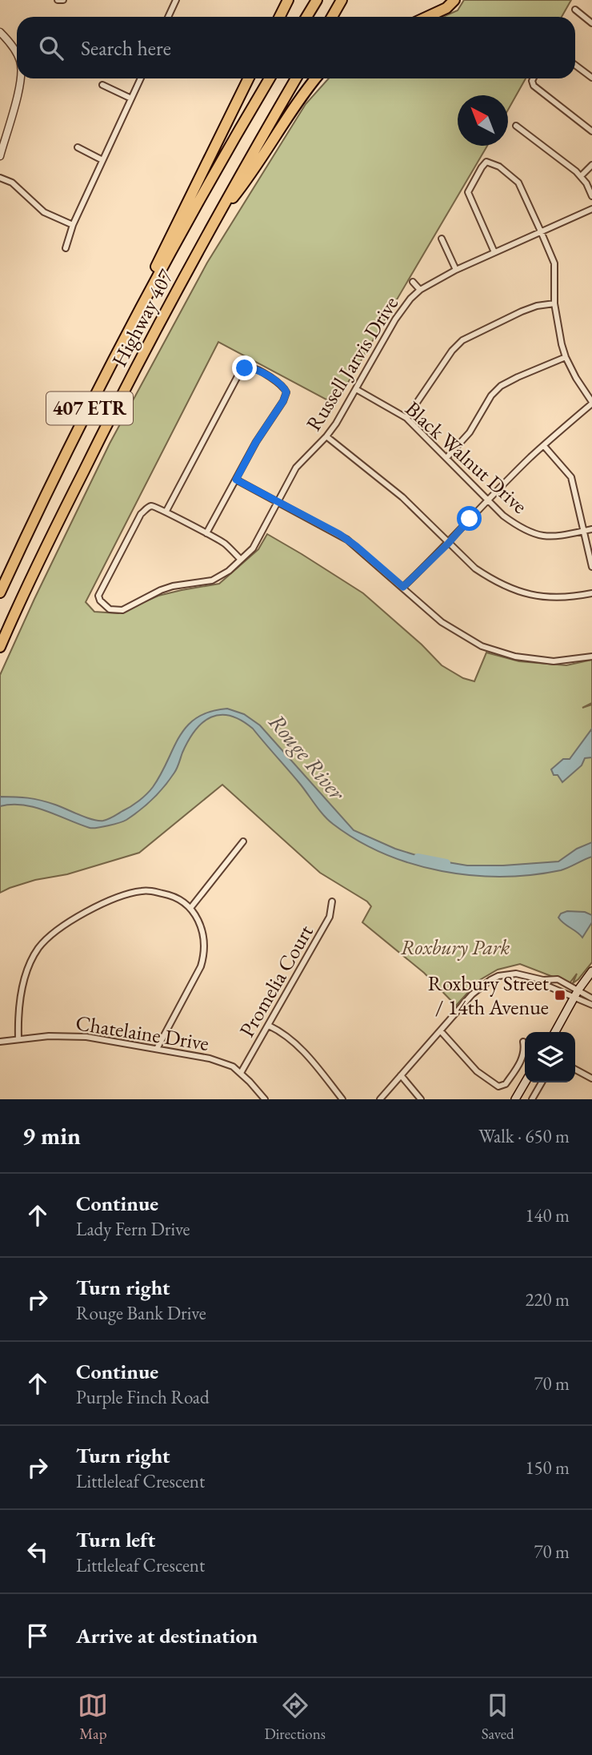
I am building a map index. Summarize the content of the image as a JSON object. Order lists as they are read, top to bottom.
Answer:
{
  "streets": {
    "highway": ["Highway 407", "407 ETR"],
    "street": [
      "Russell Jarvis Drive",
      "Black Walnut Drive",
      "Promelia Court",
      "Chatelaine Drive"
    ]
  },
  "crossings": [
    ["Russell Jarvis Drive", "Black Walnut Drive"],
    ["Promelia Court", "Chatelaine Drive"]
  ],
  "water": ["Rouge River"],
  "parks": ["Roxbury Park"],
  "places": {
    "transit": ["Roxbury Street / 14th Avenue"]
  },
  "north": "top left",
  "page": {
    "search": "Search here",
    "heading": ["9 min", "Walk · 650 m"],
    "list": [
      ["Continue", "Lady Fern Drive", "140 m"],
      ["Turn right", "Rouge Bank Drive", "220 m"],
      ["Continue", "Purple Finch Road", "70 m"],
      ["Turn right", "Littleleaf Crescent", "150 m"],
      ["Turn left", "Littleleaf Crescent", "70 m"],
      "Arrive at destination"
    ],
    "nav": ["Map", "Directions", "Saved"]
  }
}
